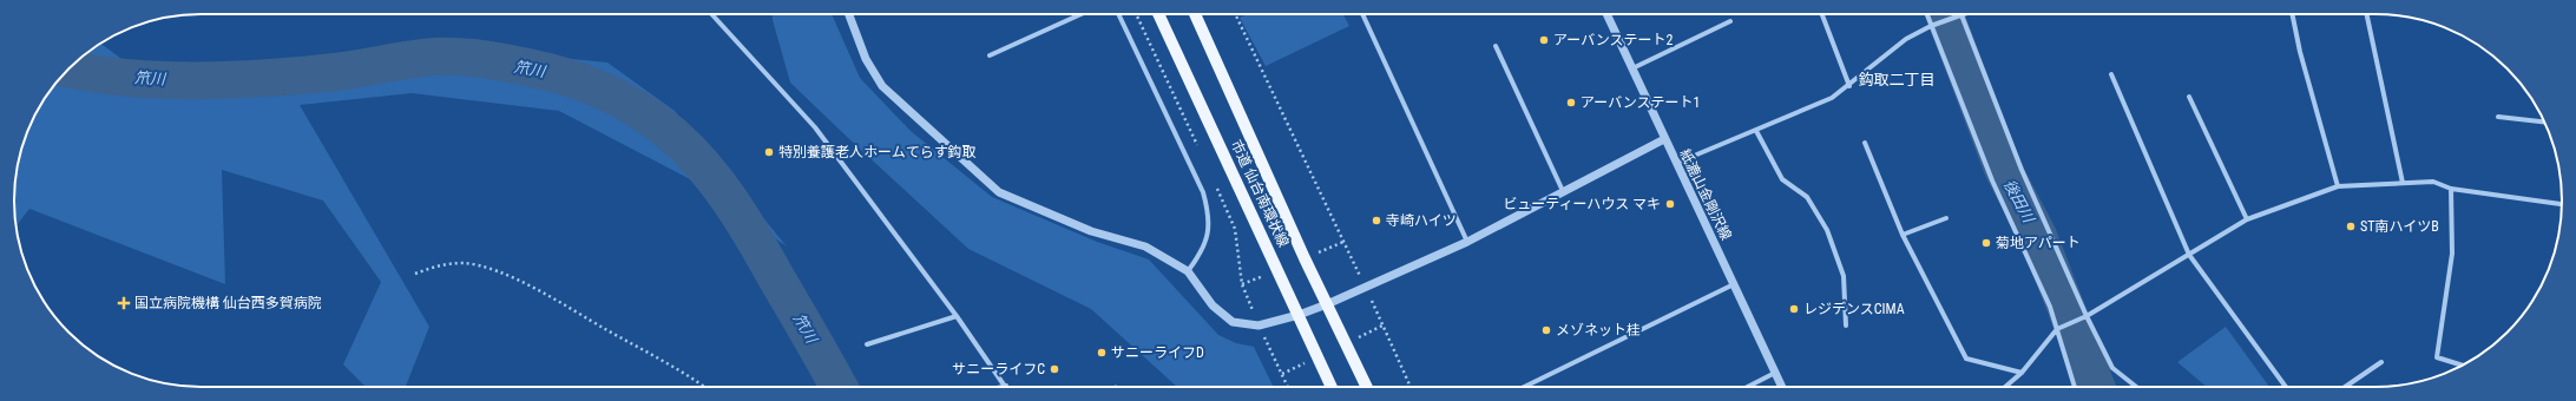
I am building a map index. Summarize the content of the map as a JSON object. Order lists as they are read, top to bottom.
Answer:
{
  "streets": {
    "main road": ["市道 仙台南環状線"],
    "street": ["紙漉山金剛沢線"]
  },
  "districts": ["鈎取二丁目"],
  "water": ["笊川", "後田川"],
  "places": {
    "other": [
      "アーバンステート2",
      "アーバンステート1",
      "特別養護老人ホームてらす鈎取",
      "ビューティーハウス マキ",
      "寺崎ハイツ",
      "ST南ハイツB",
      "菊地アパート",
      "レジデンスCIMA",
      "メゾネット桂",
      "サニーライフD",
      "サニーライフC"
    ],
    "health": ["国立病院機構 仙台西多賀病院"]
  }
}
